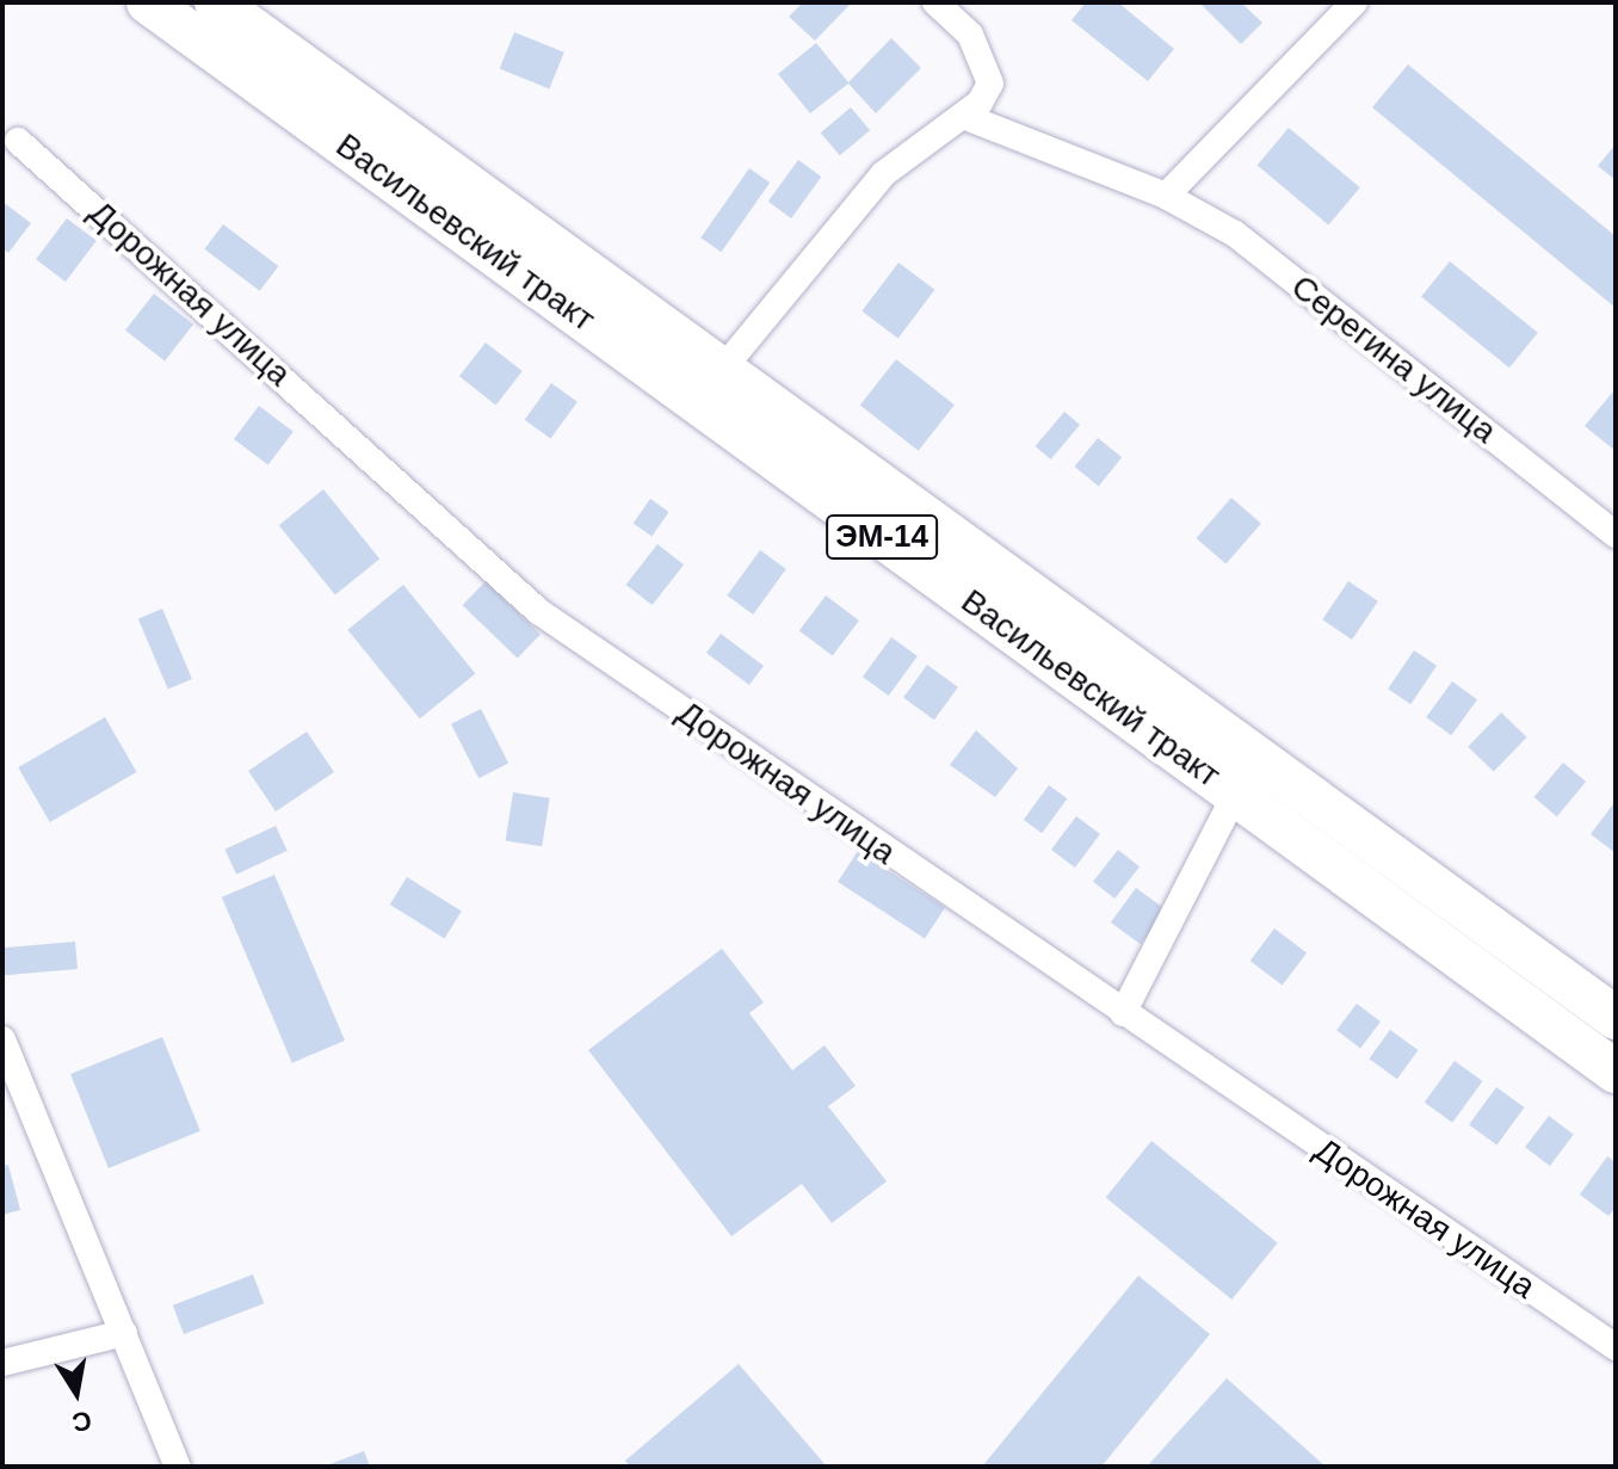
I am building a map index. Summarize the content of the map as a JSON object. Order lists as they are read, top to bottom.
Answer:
{
  "streets": {
    "main road": ["Васильевский тракт", "ЭМ-14"],
    "street": ["Дорожная улица", "Серегина улица"]
  },
  "north": "bottom"
}
